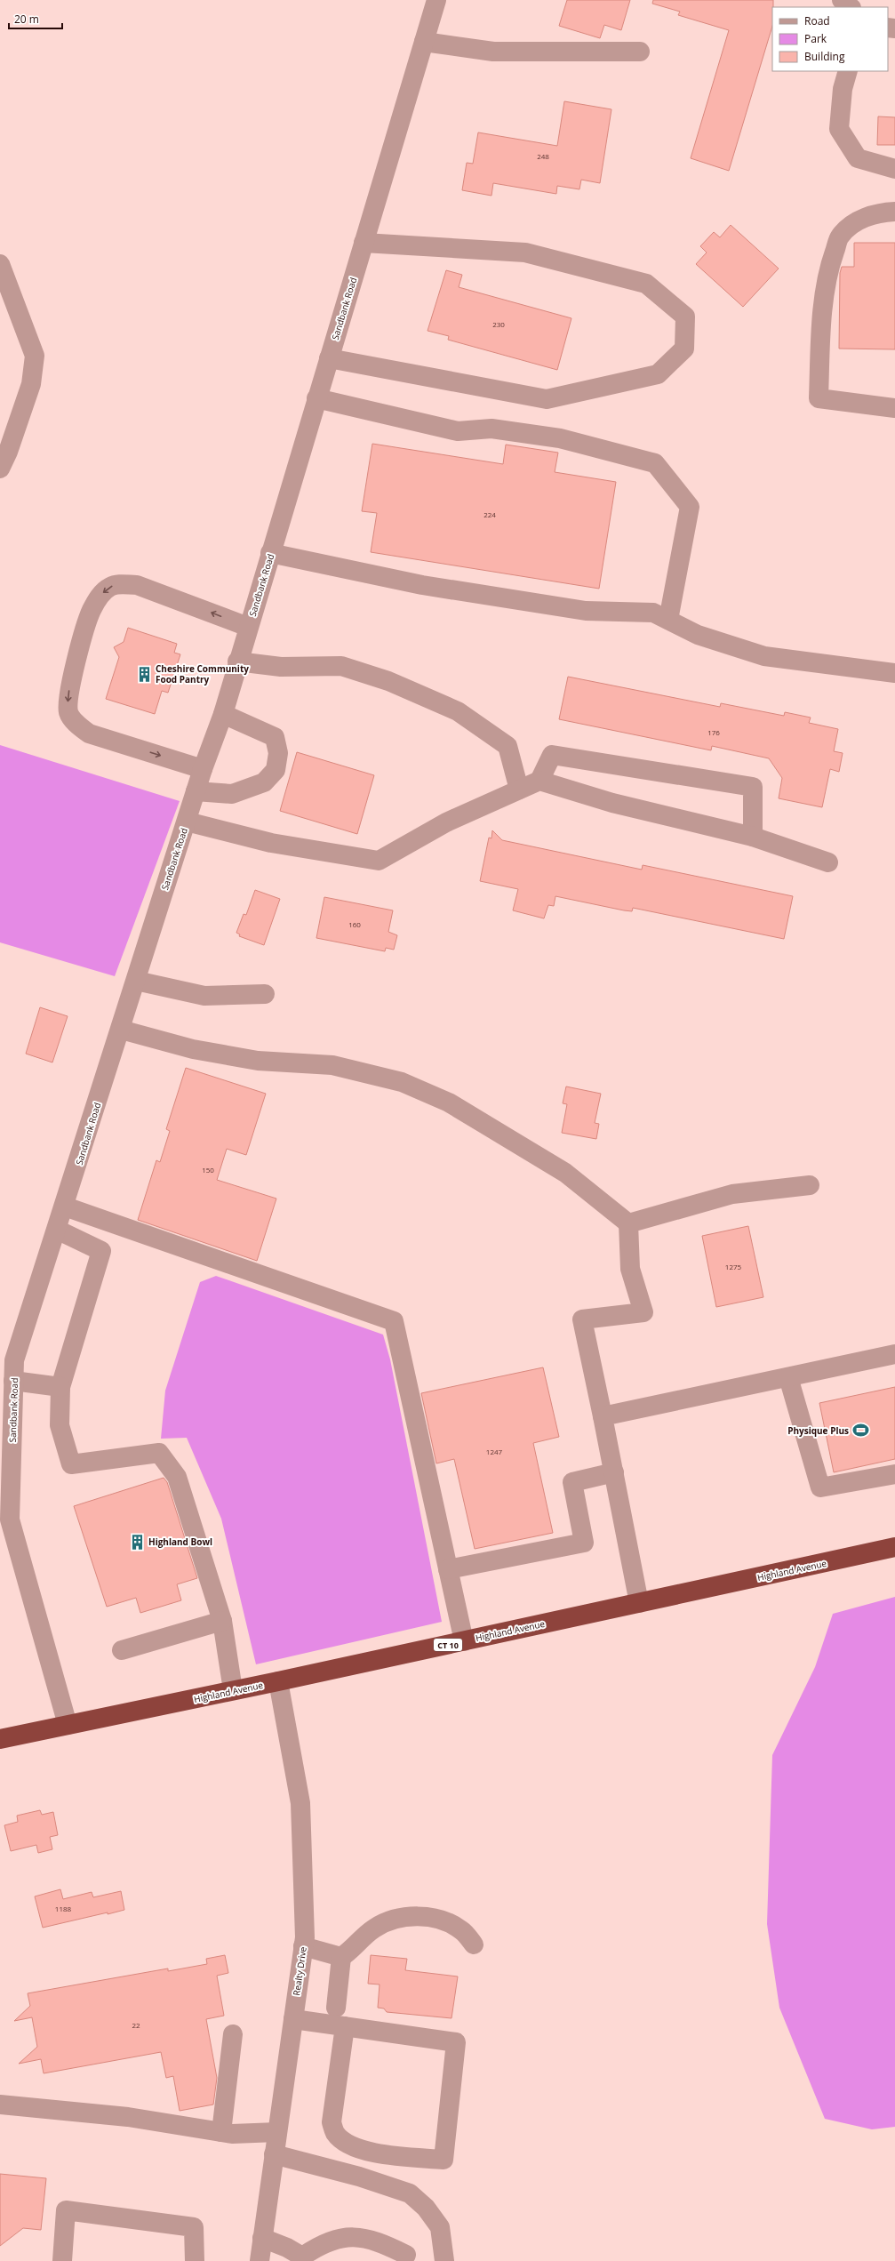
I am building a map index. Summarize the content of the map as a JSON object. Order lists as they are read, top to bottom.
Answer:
{
  "streets": {
    "highway": ["Highland Avenue", "CT 10"],
    "street": ["Sandbank Road", "Realty Drive"]
  },
  "crossings": [
    ["Sandbank Road", "Highland Avenue"],
    ["Highland Avenue", "Realty Drive"]
  ],
  "places": {
    "building": ["Cheshire Community Food Pantry", "Highland Bowl"],
    "sports": ["Physique Plus"]
  },
  "house_numbers": [
    "248",
    "230",
    "224",
    "176",
    "160",
    "150",
    "1275",
    "1247",
    "1188",
    "22"
  ],
  "legend": ["Road", "Park", "Building"],
  "scale_bar": "20 m"
}
